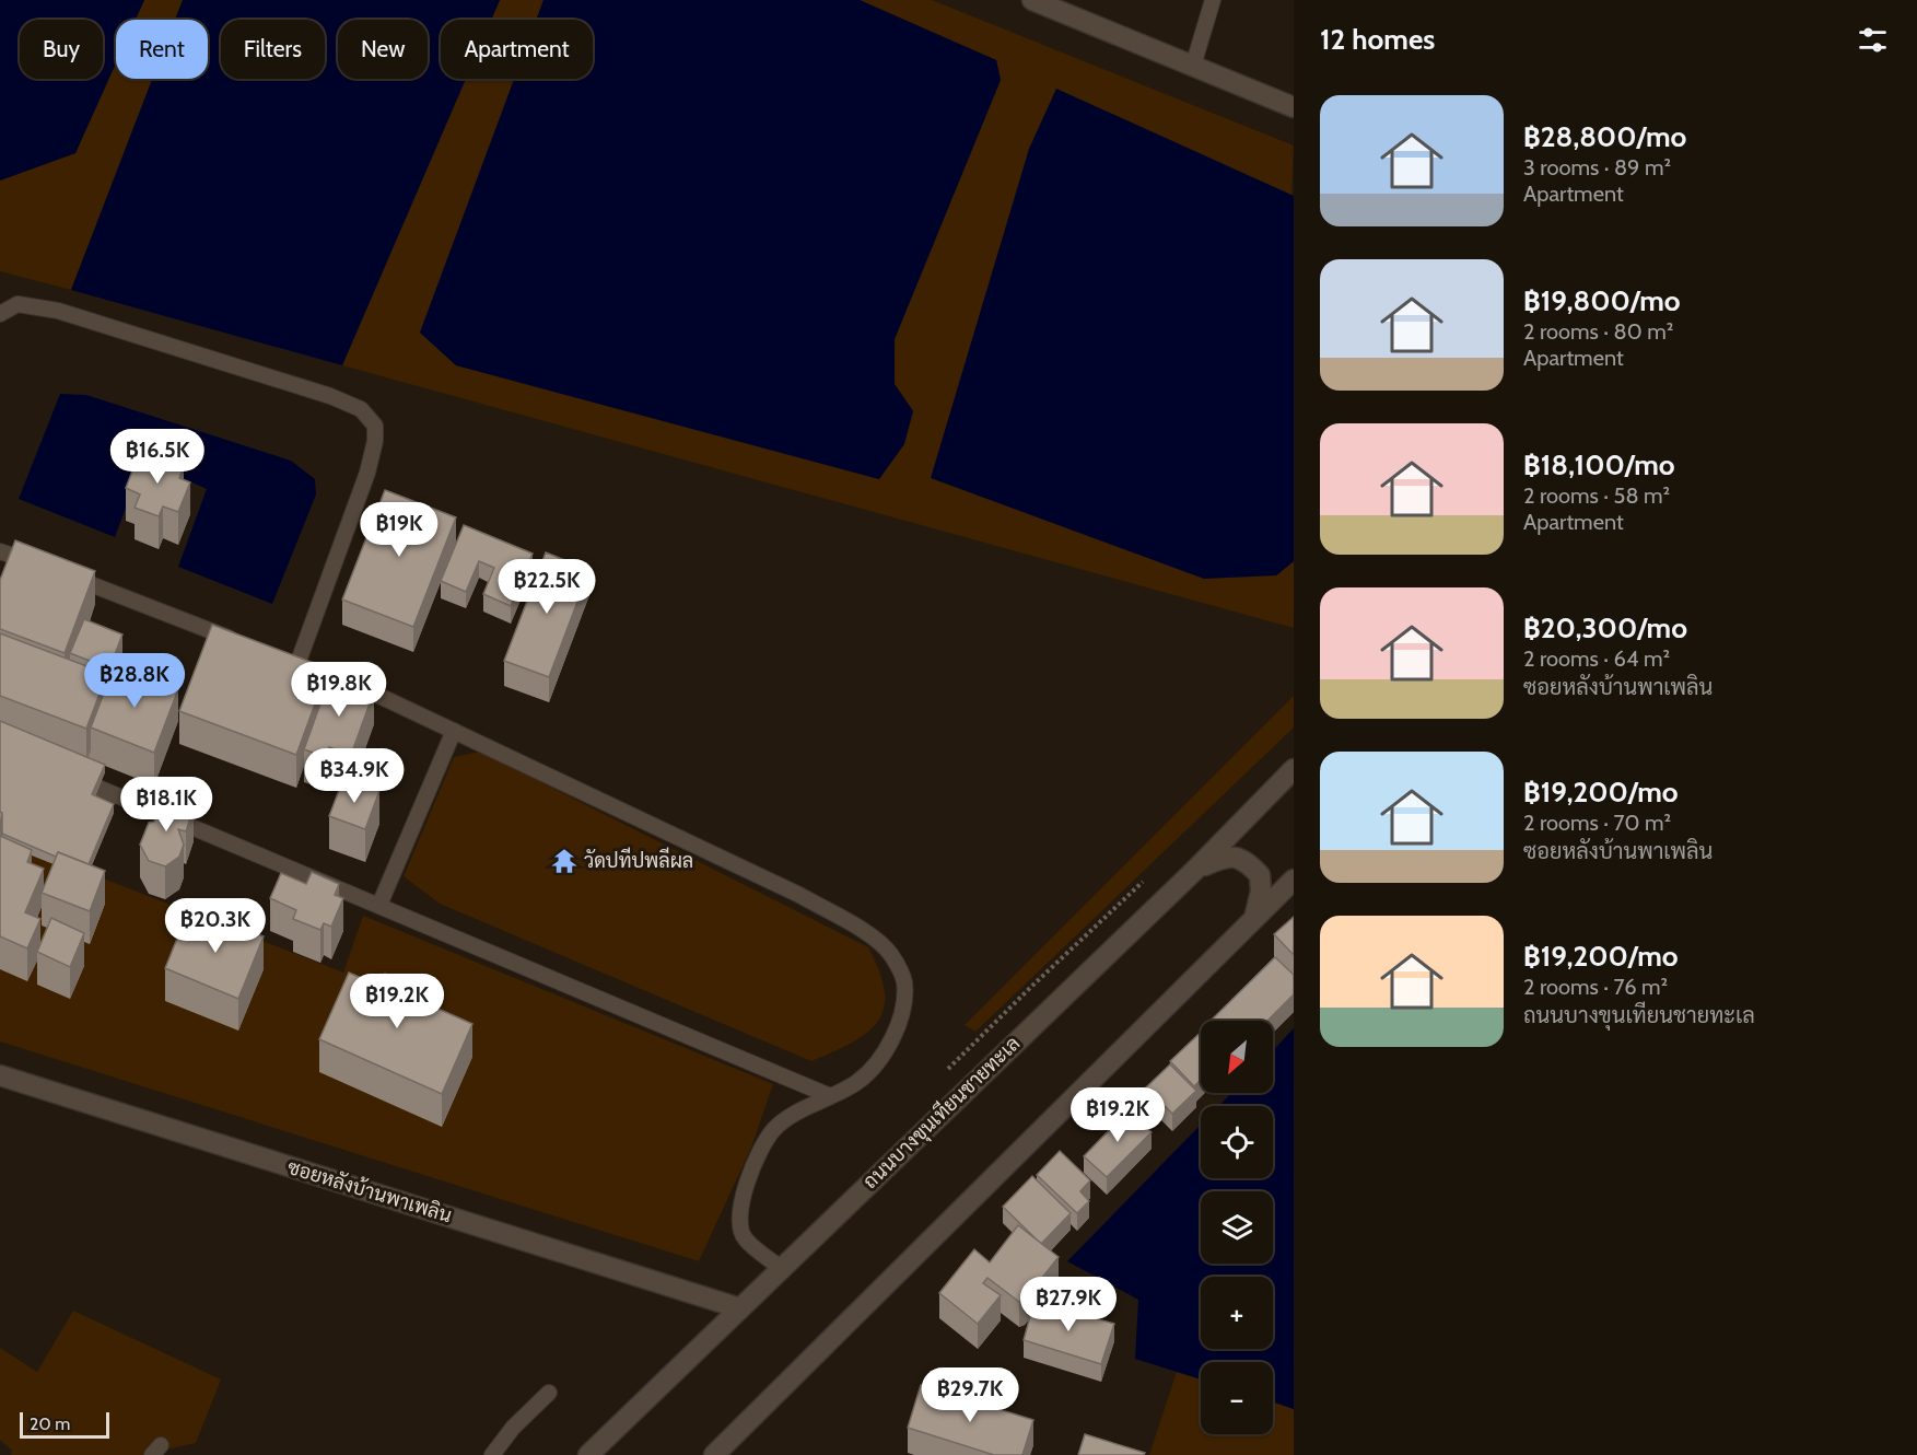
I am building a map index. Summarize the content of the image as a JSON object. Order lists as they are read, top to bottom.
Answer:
{
  "streets": {
    "main road": ["ถนนบางขุนเทียนชายทะเล", "ซอยหลังบ้านพาเพลิน"]
  },
  "crossings": [
    ["ถนนบางขุนเทียนชายทะเล", "ซอยหลังบ้านพาเพลิน"]
  ],
  "places": {
    "temple": ["วัดปทีปพลีผล"]
  },
  "scale_bar": "20 m",
  "north": "bottom left",
  "page": {
    "heading": "12 homes",
    "chip": [
      "Buy",
      "Rent",
      "Filters",
      "New",
      "Apartment"
    ],
    "list": [
      {
        "name": "฿28,800/mo",
        "note": "3 rooms · 89 m² · Apartment"
      },
      {
        "name": "฿19,800/mo",
        "note": "2 rooms · 80 m² · Apartment"
      },
      {
        "name": "฿18,100/mo",
        "note": "2 rooms · 58 m² · Apartment"
      },
      {
        "name": "฿20,300/mo",
        "note": "2 rooms · 64 m² · ซอยหลังบ้านพาเพลิน"
      },
      {
        "name": "฿19,200/mo",
        "note": "2 rooms · 70 m² · ซอยหลังบ้านพาเพลิน"
      },
      {
        "name": "฿19,200/mo",
        "note": "2 rooms · 76 m² · ถนนบางขุนเทียนชายทะเล"
      }
    ],
    "price": [
      "฿16.5K",
      "฿19K",
      "฿22.5K",
      "฿28.8K",
      "฿19.8K",
      "฿34.9K",
      "฿18.1K",
      "฿20.3K",
      "฿19.2K",
      "฿19.2K",
      "฿27.9K",
      "฿29.7K"
    ],
    "map_buttons": ["+", "−"],
    "scale": "20 m"
  }
}
